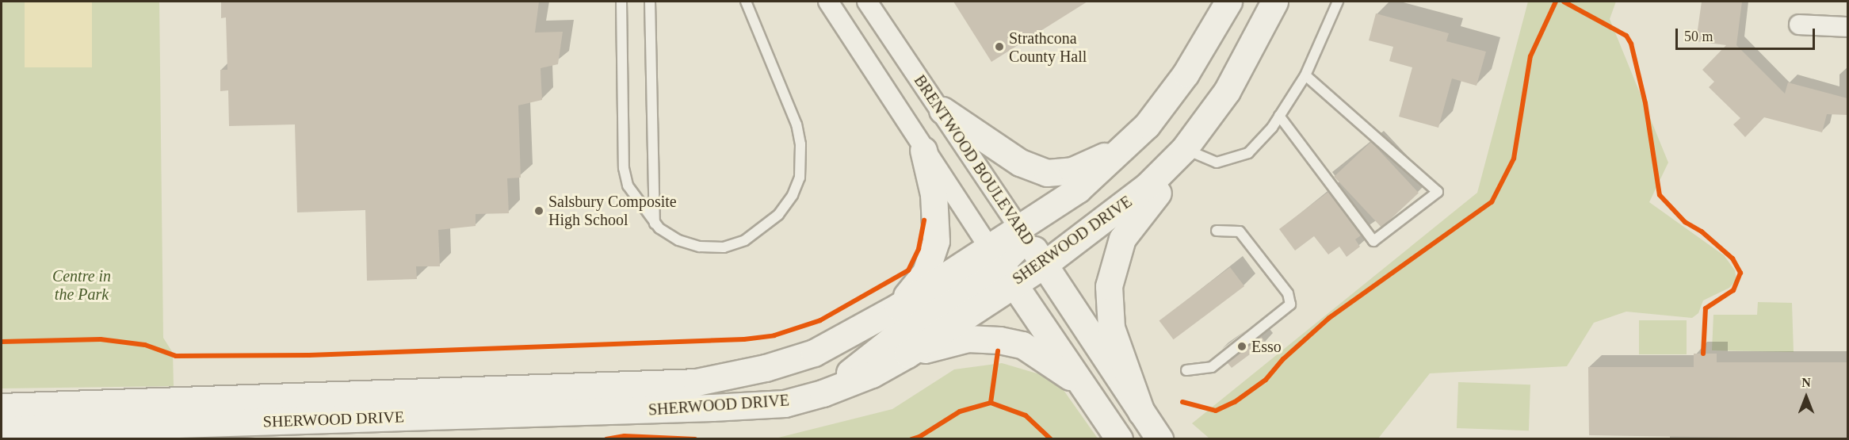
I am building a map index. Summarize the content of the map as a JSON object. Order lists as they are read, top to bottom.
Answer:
{
  "streets": {
    "main road": ["BRENTWOOD BOULEVARD", "SHERWOOD DRIVE"]
  },
  "crossings": [
    ["BRENTWOOD BOULEVARD", "SHERWOOD DRIVE"]
  ],
  "parks": ["Centre in the Park"],
  "places": ["Strathcona County Hall", "Salsbury Composite High School", "Esso"],
  "scale_bar": "50 m",
  "north": "top"
}
